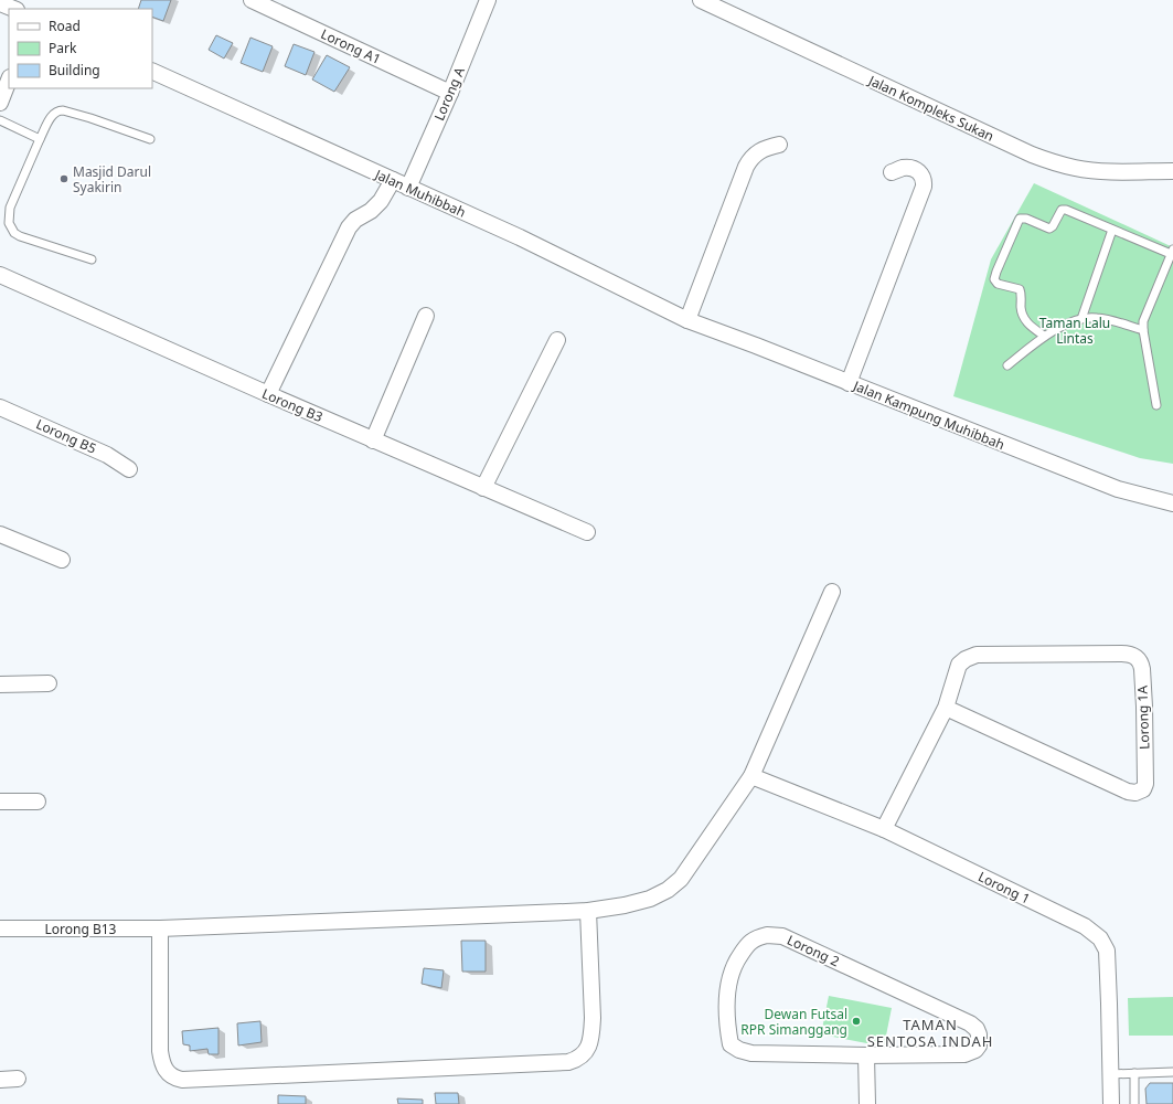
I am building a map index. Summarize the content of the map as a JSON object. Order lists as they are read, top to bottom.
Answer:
{
  "streets": {
    "street": [
      "Lorong A1",
      "Lorong A",
      "Jalan Kompleks Sukan",
      "Jalan Muhibbah",
      "Lorong B3",
      "Jalan Kampung Muhibbah",
      "Lorong B5",
      "Lorong 1A",
      "Lorong 1",
      "Lorong B13",
      "Lorong 2"
    ]
  },
  "crossings": [
    ["Lorong A1", "Lorong A"],
    ["Lorong A", "Jalan Muhibbah"],
    ["Jalan Muhibbah", "Jalan Kampung Muhibbah"],
    ["Lorong 1A", "Lorong 1"],
    ["Lorong 1", "Lorong B13"]
  ],
  "districts": ["TAMAN SENTOSA INDAH"],
  "parks": ["Taman Lalu Lintas"],
  "places": ["Masjid Darul Syakirin", "Dewan Futsal RPR Simanggang"],
  "legend": ["Road", "Park", "Building"]
}
